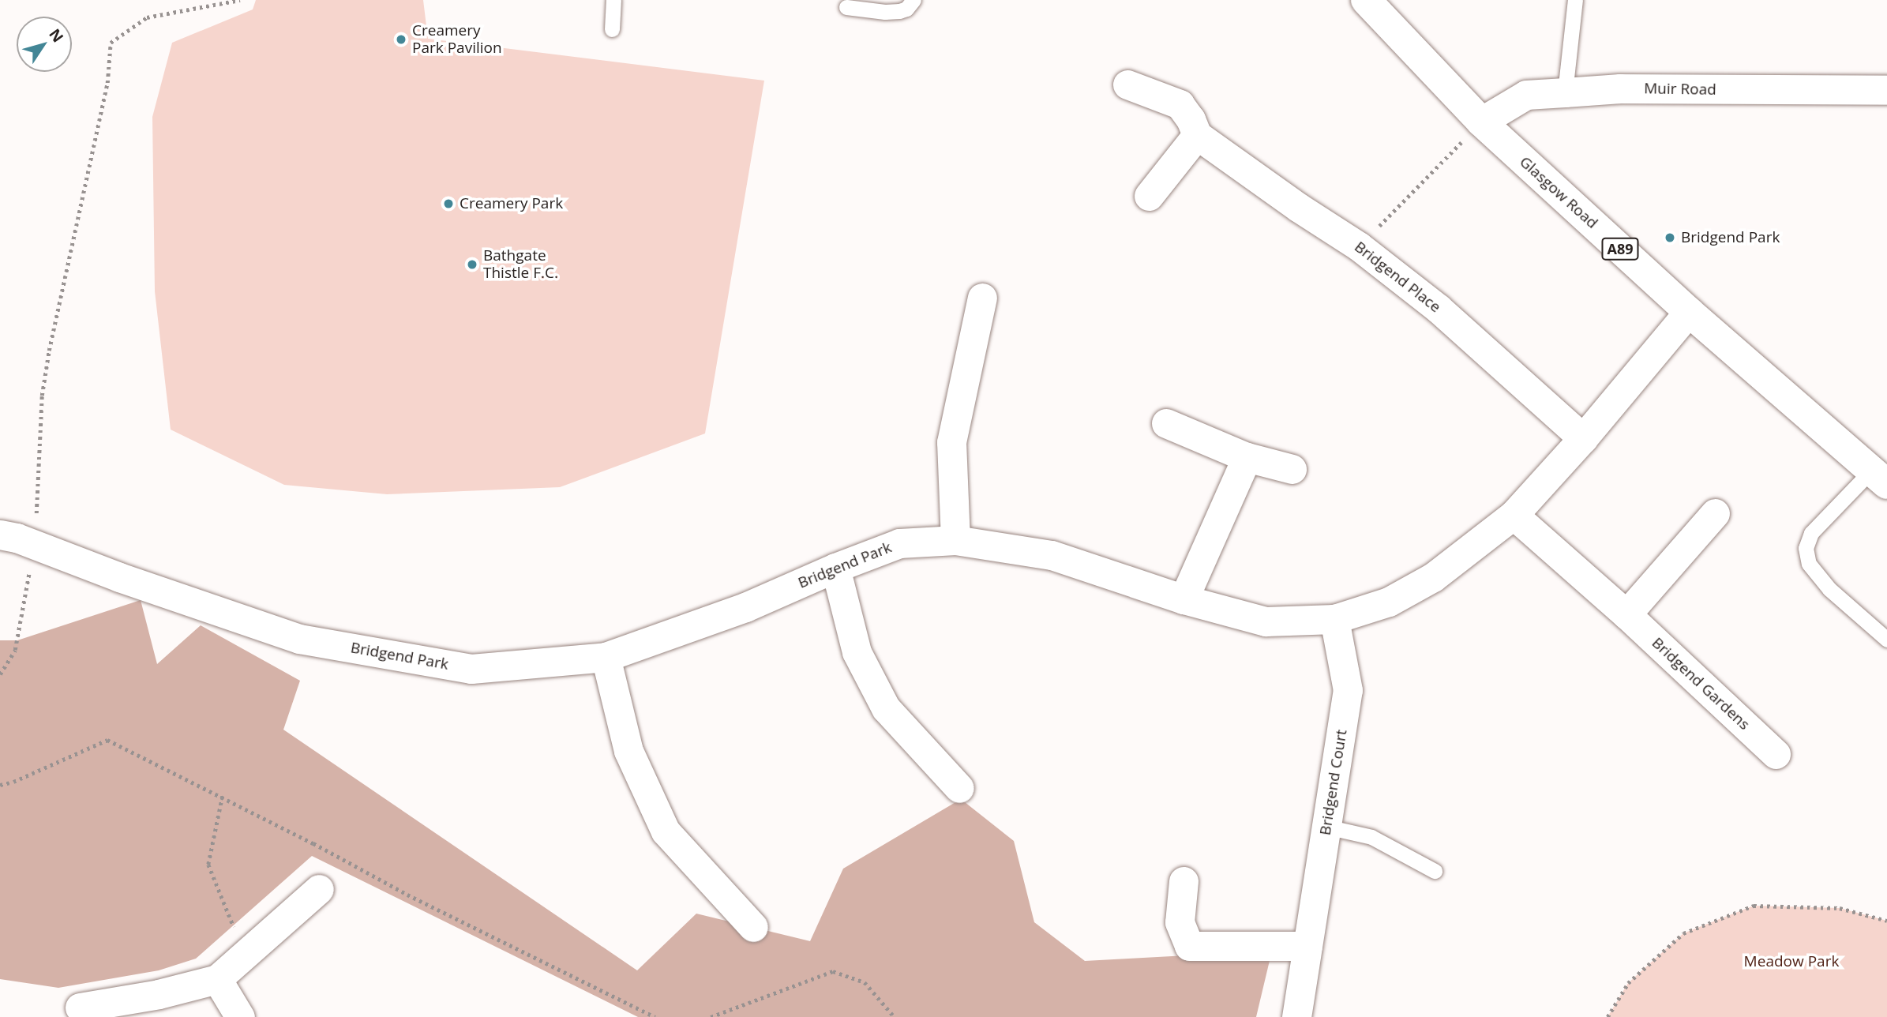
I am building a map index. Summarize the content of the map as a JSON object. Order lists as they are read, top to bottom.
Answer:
{
  "streets": {
    "main road": ["Glasgow Road", "A89"],
    "street": [
      "Muir Road",
      "Bridgend Place",
      "Bridgend Park",
      "Bridgend Gardens",
      "Bridgend Court"
    ]
  },
  "crossings": [
    ["Muir Road", "Glasgow Road"],
    ["Glasgow Road", "Bridgend Park"],
    ["Bridgend Place", "Bridgend Park"],
    ["Bridgend Park", "Bridgend Gardens"],
    ["Bridgend Park", "Bridgend Court"]
  ],
  "parks": ["Meadow Park"],
  "places": [
    "Creamery Park Pavilion",
    "Creamery Park",
    "Bridgend Park",
    "Bathgate Thistle F.C."
  ],
  "north": "top right"
}
